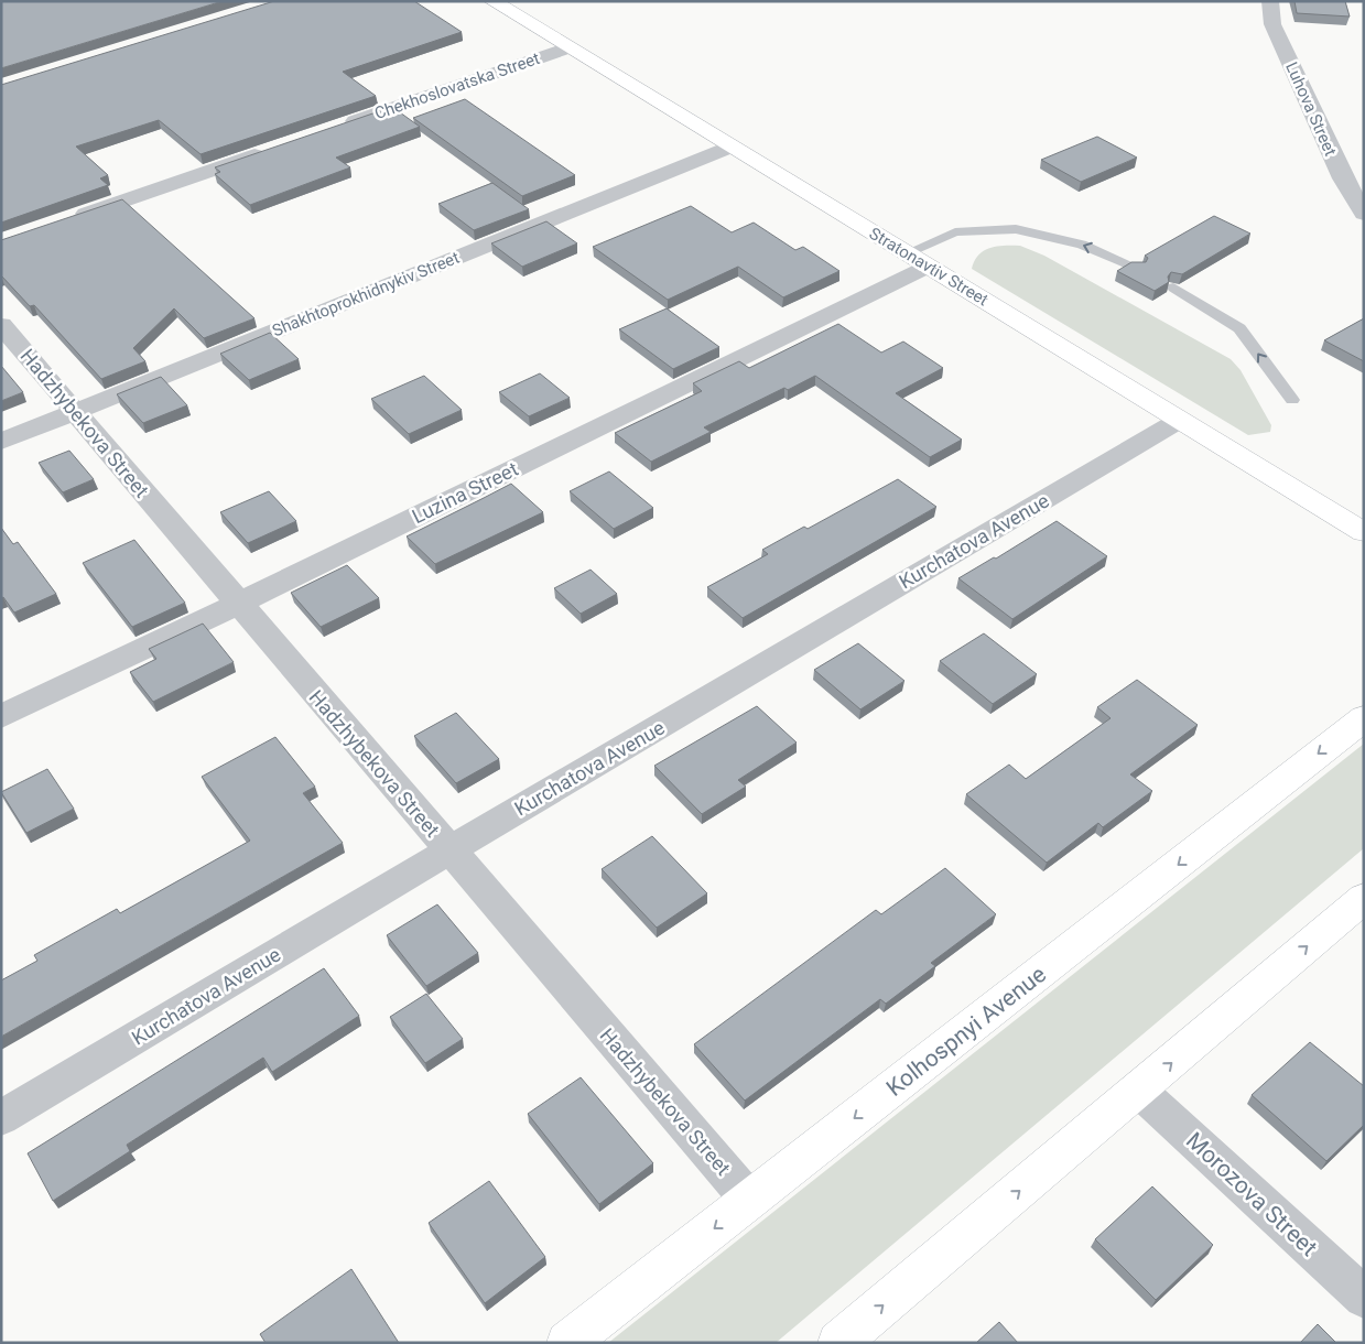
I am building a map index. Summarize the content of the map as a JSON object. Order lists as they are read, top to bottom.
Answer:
{
  "streets": {
    "main road": ["Stratonavtiv Street", "Kolhospnyi Avenue"],
    "street": [
      "Chekhoslovatska Street",
      "Luhova Street",
      "Shakhtoprokhidnykiv Street",
      "Hadzhybekova Street",
      "Luzina Street",
      "Kurchatova Avenue",
      "Morozova Street"
    ]
  },
  "crossings": [
    ["Chekhoslovatska Street", "Stratonavtiv Street"],
    ["Stratonavtiv Street", "Shakhtoprokhidnykiv Street"],
    ["Stratonavtiv Street", "Luzina Street"],
    ["Stratonavtiv Street", "Kurchatova Avenue"],
    ["Shakhtoprokhidnykiv Street", "Hadzhybekova Street"],
    ["Hadzhybekova Street", "Luzina Street"],
    ["Hadzhybekova Street", "Kurchatova Avenue"],
    ["Hadzhybekova Street", "Kolhospnyi Avenue"]
  ]
}
